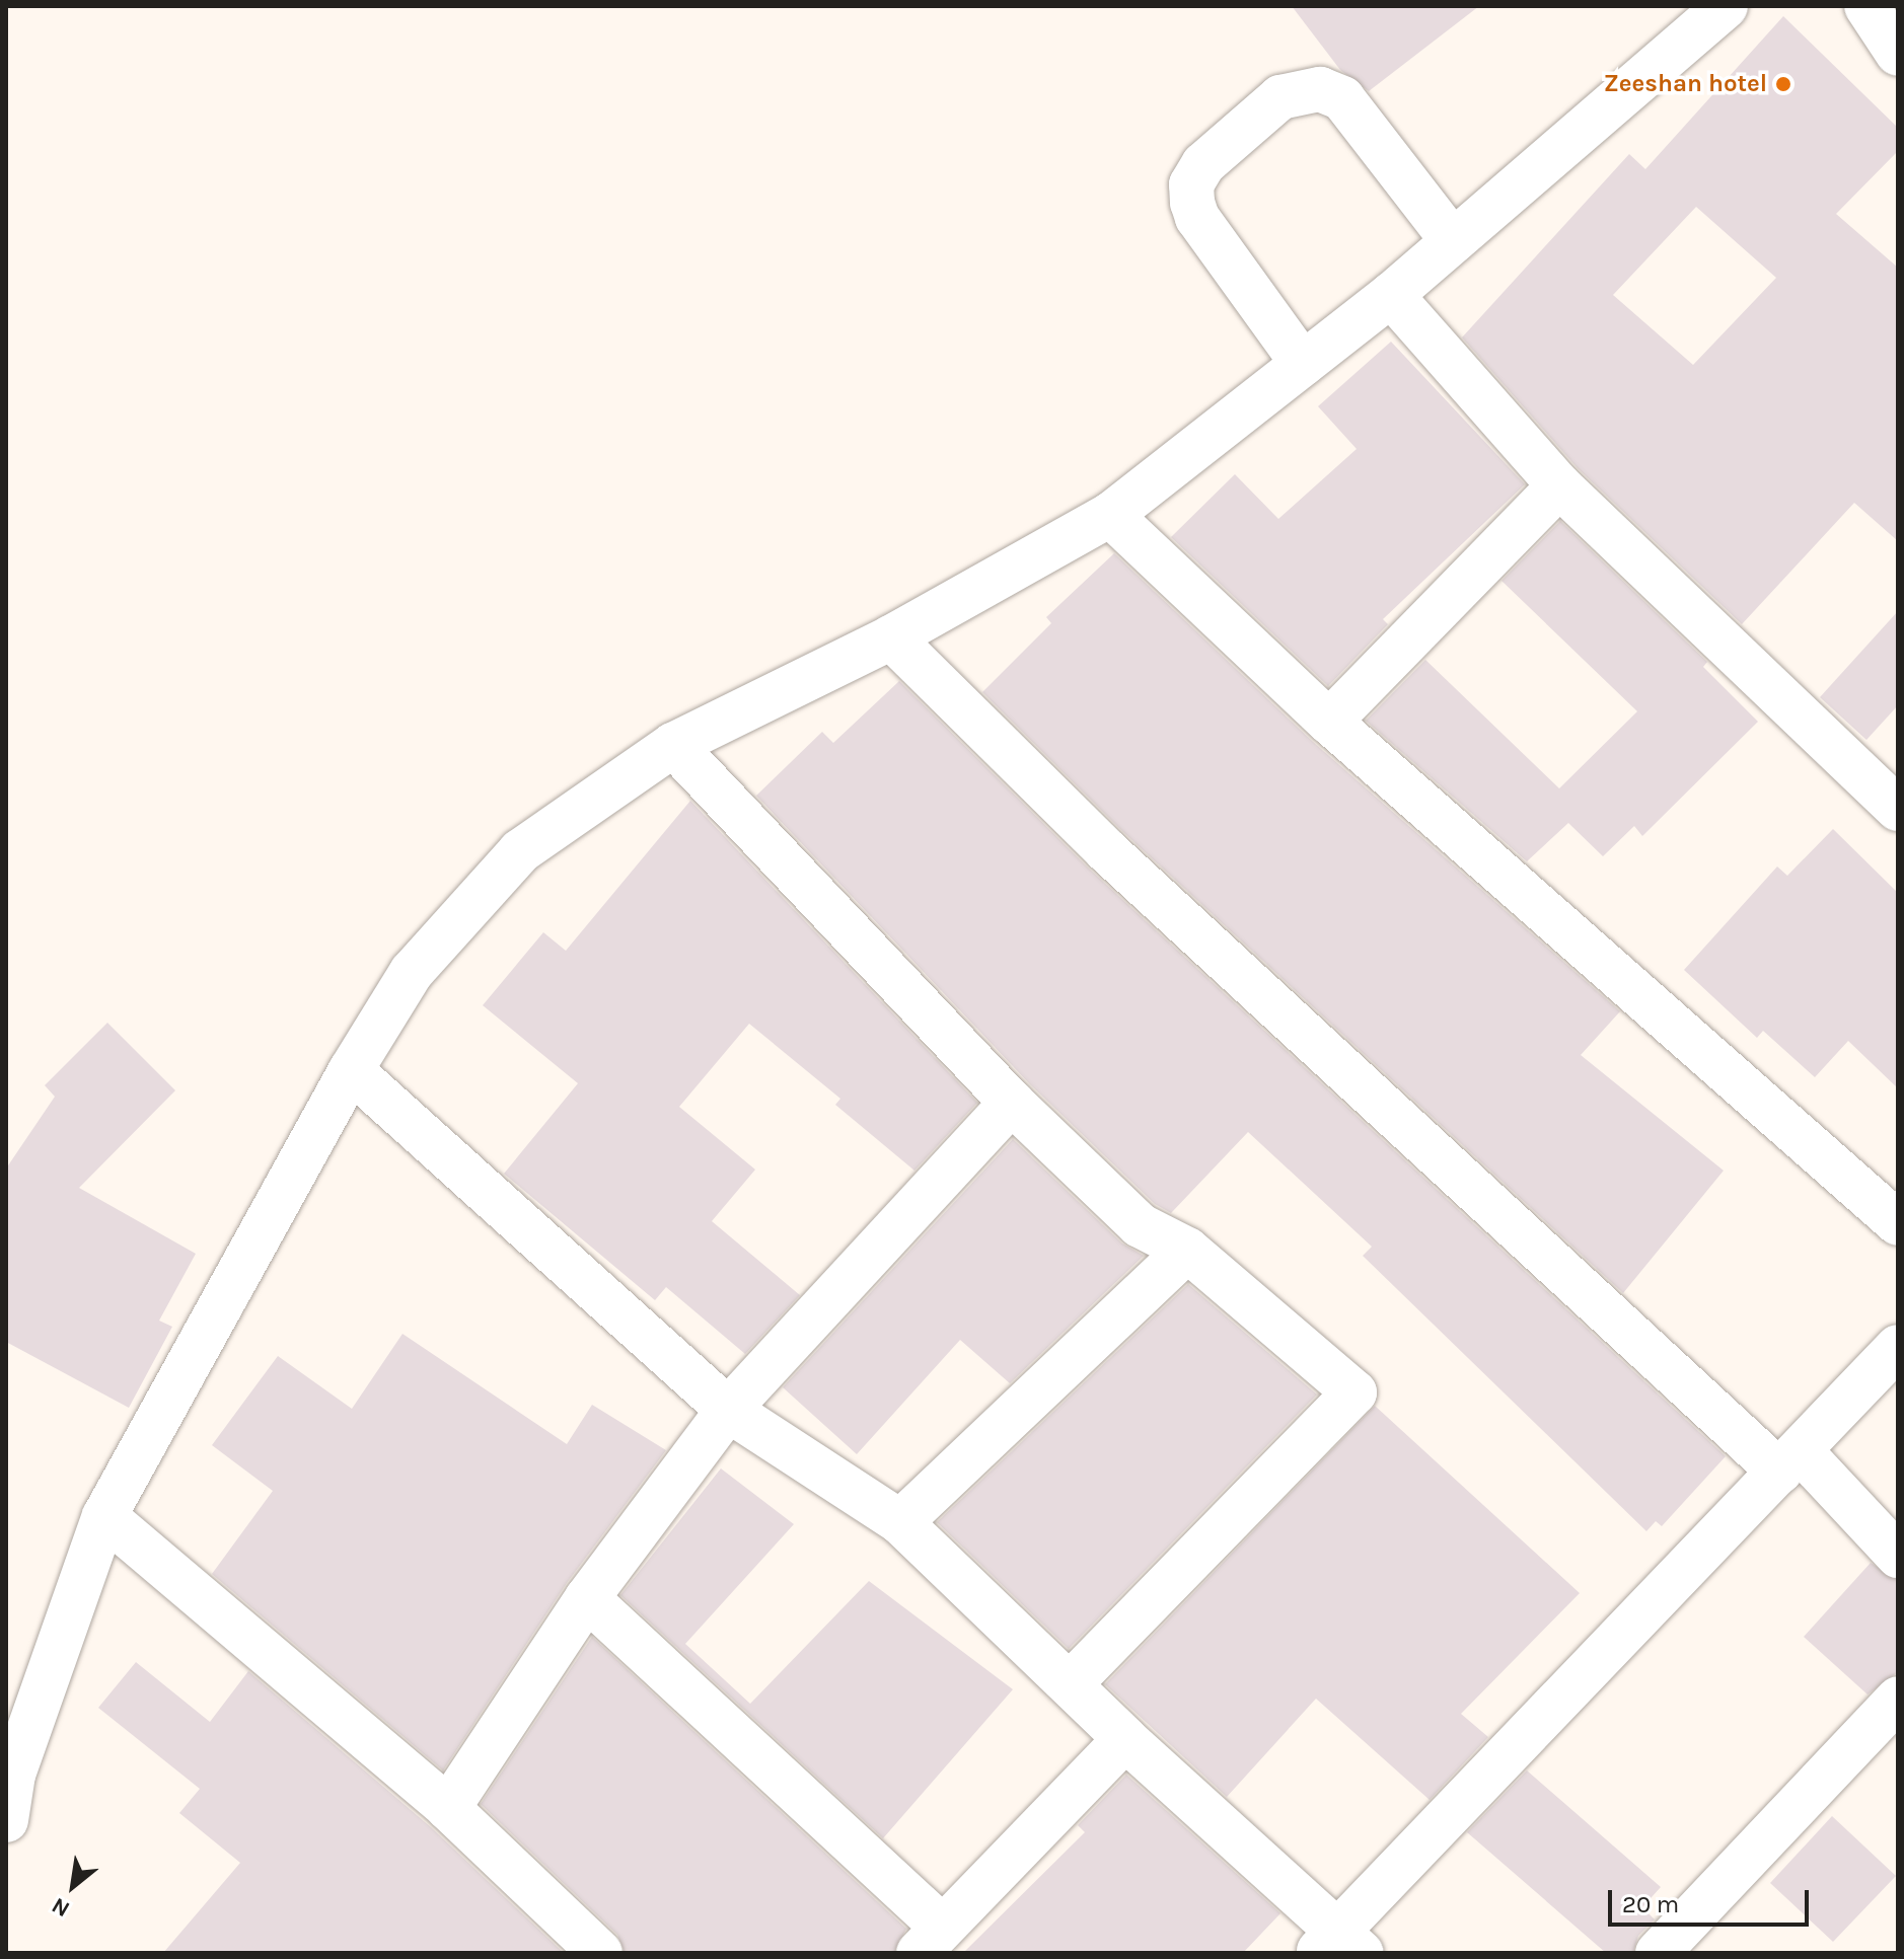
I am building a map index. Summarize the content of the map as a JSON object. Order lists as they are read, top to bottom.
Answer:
{
  "places": ["Zeeshan hotel"],
  "scale_bar": "20 m",
  "north": "bottom left"
}
